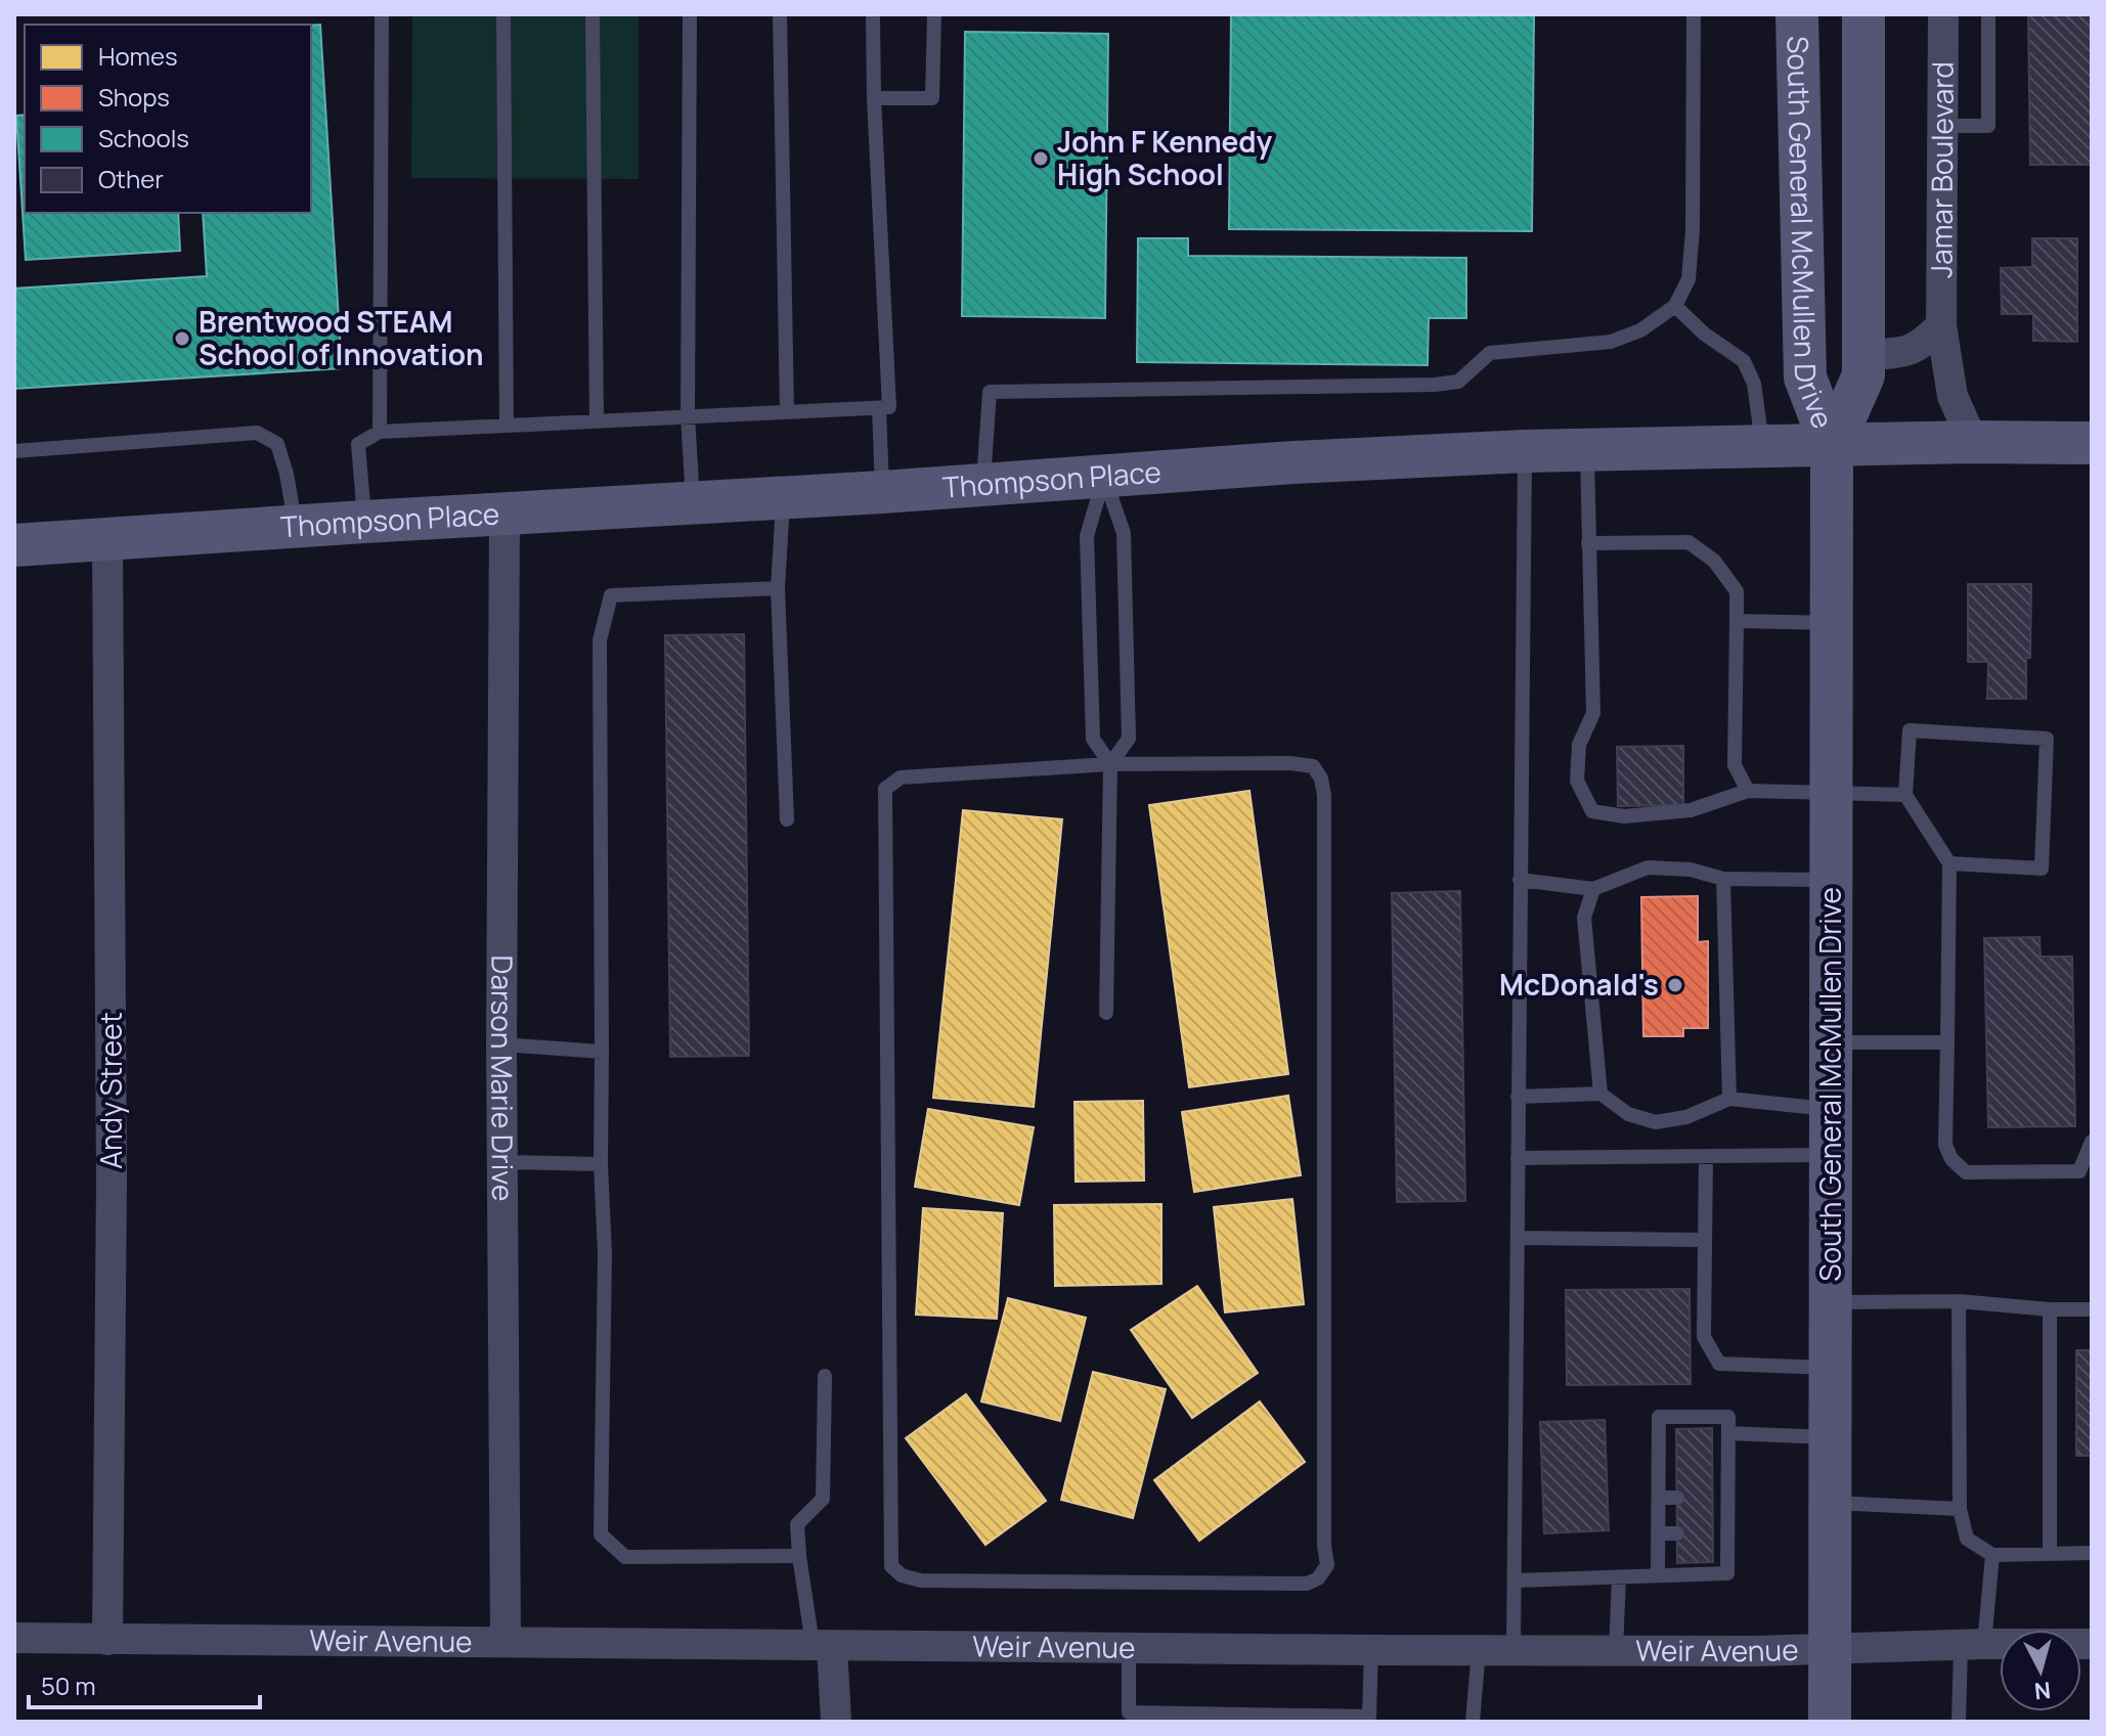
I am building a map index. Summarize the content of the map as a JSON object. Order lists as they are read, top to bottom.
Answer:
{
  "streets": {
    "main road": ["South General McMullen Drive", "Thompson Place"],
    "street": [
      "Jamar Boulevard",
      "Darson Marie Drive",
      "Andy Street",
      "Weir Avenue"
    ]
  },
  "crossings": [
    ["Jamar Boulevard", "Thompson Place"],
    ["South General McMullen Drive", "Thompson Place"],
    ["South General McMullen Drive", "Weir Avenue"],
    ["Thompson Place", "Darson Marie Drive"],
    ["Thompson Place", "Andy Street"],
    ["Darson Marie Drive", "Weir Avenue"],
    ["Andy Street", "Weir Avenue"]
  ],
  "places": ["John F Kennedy High School", "Brentwood STEAM School of Innovation", "McDonald's"],
  "legend": [
    "Homes",
    "Shops",
    "Schools",
    "Other"
  ],
  "scale_bar": "50 m",
  "north": "bottom"
}
